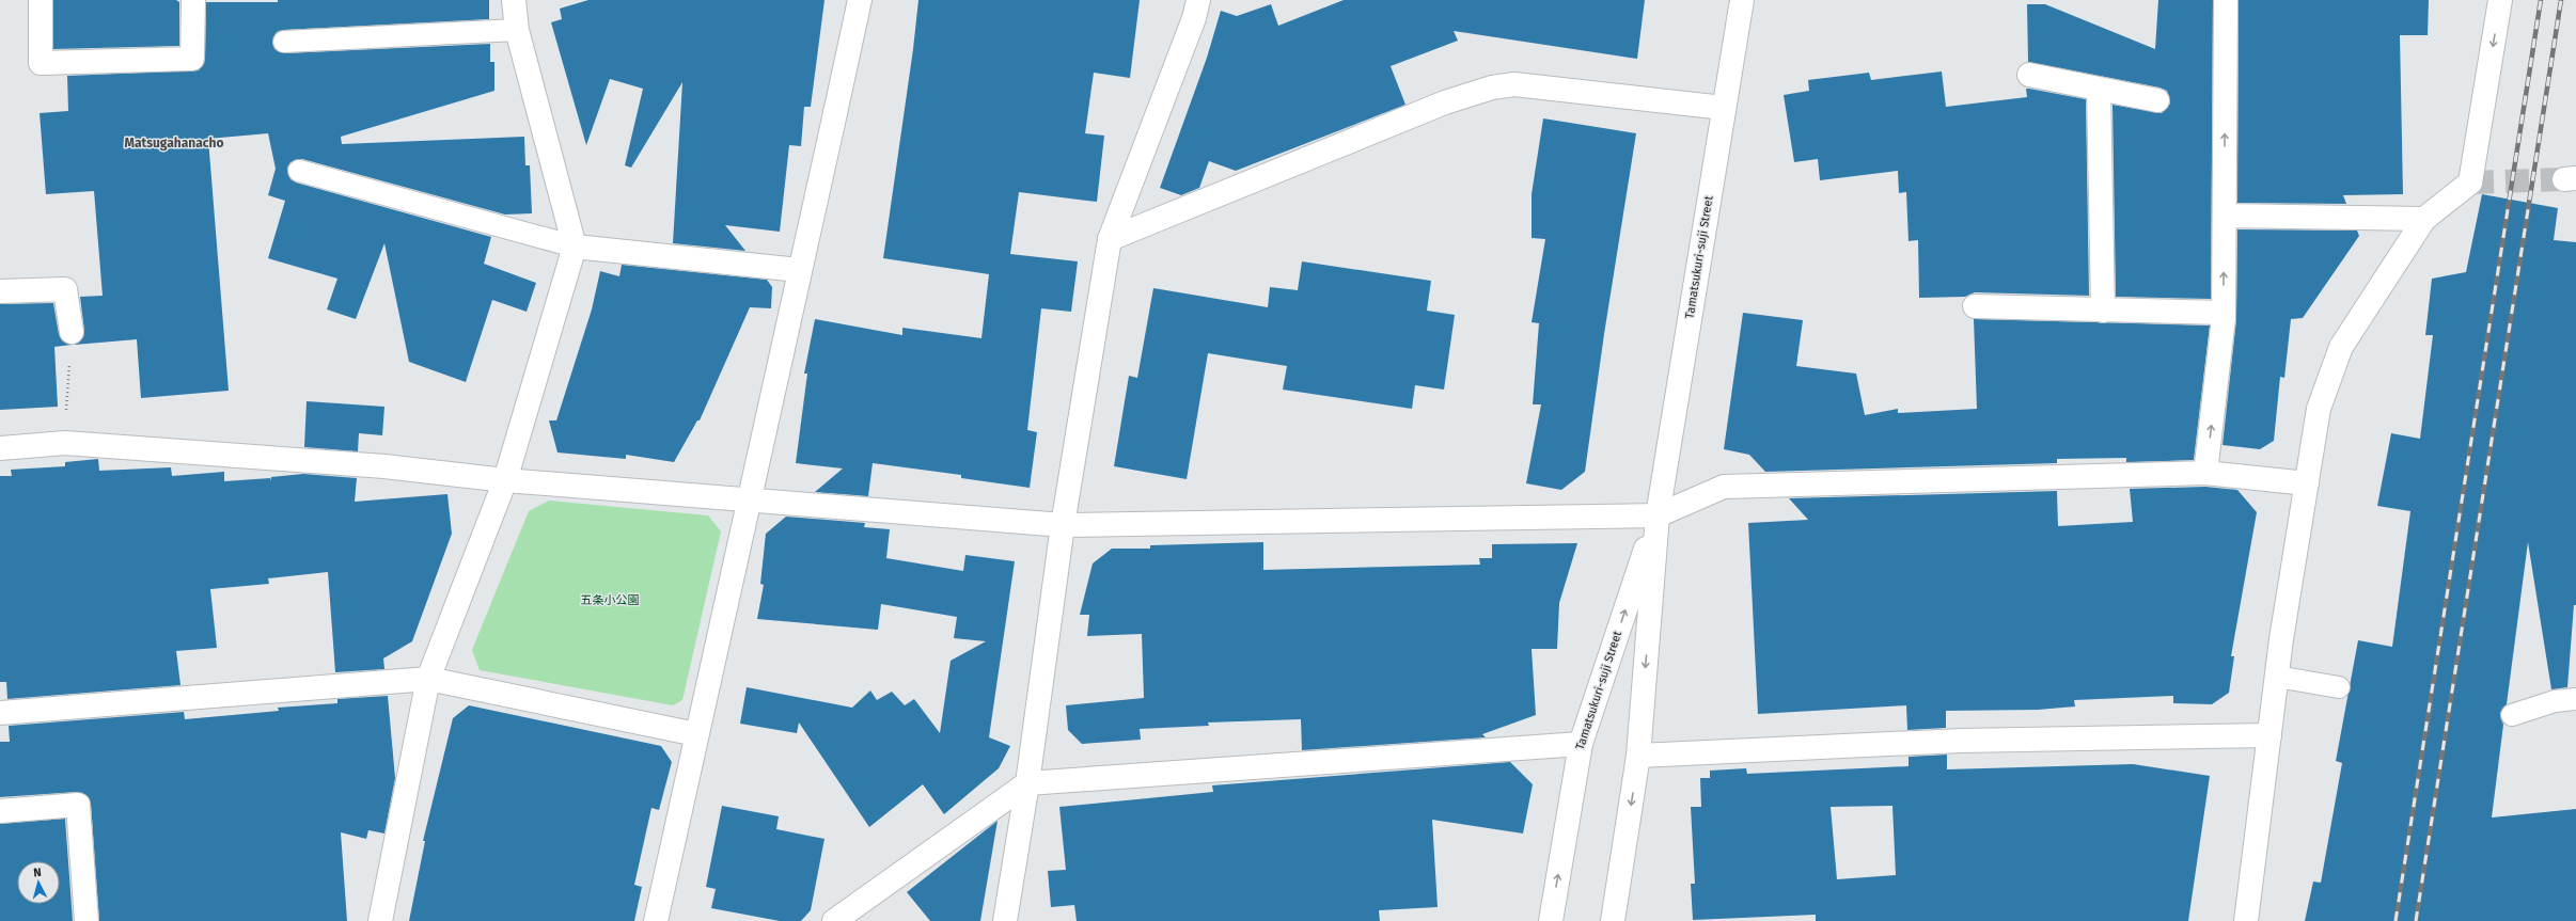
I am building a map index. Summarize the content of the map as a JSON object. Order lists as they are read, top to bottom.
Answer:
{
  "streets": {
    "street": ["Tamatsukuri-suji Street"]
  },
  "districts": ["Matsugahanacho"],
  "parks": ["五条小公園"],
  "north": "top"
}
